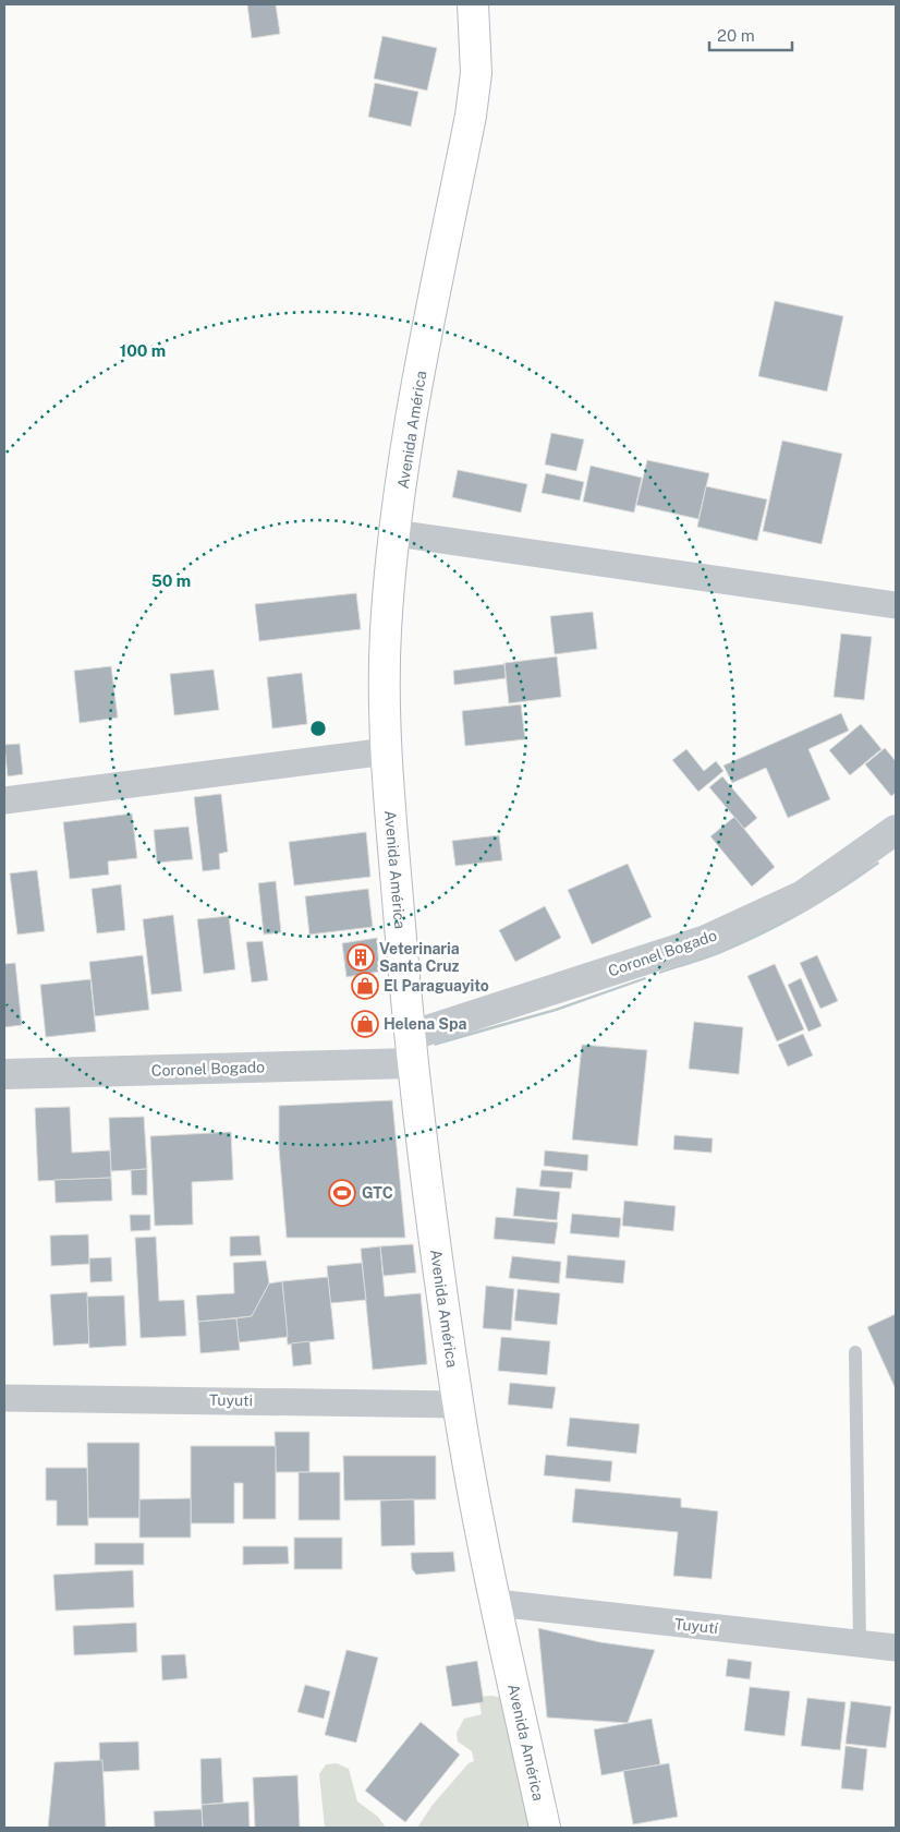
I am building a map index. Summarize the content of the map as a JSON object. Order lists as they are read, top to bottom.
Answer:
{
  "streets": {
    "main road": ["Avenida América"],
    "street": ["Coronel Bogado", "Tuyuti", "Tuyutí"]
  },
  "crossings": [
    ["Avenida América", "Coronel Bogado"],
    ["Avenida América", "Tuyuti"],
    ["Avenida América", "Tuyutí"]
  ],
  "places": {
    "building": ["Veterinaria Santa Cruz"],
    "shop": ["El Paraguayito", "Helena Spa"],
    "sports": ["GTC"]
  },
  "scale_bar": "20 m",
  "rings": ["100 m", "50 m"]
}
